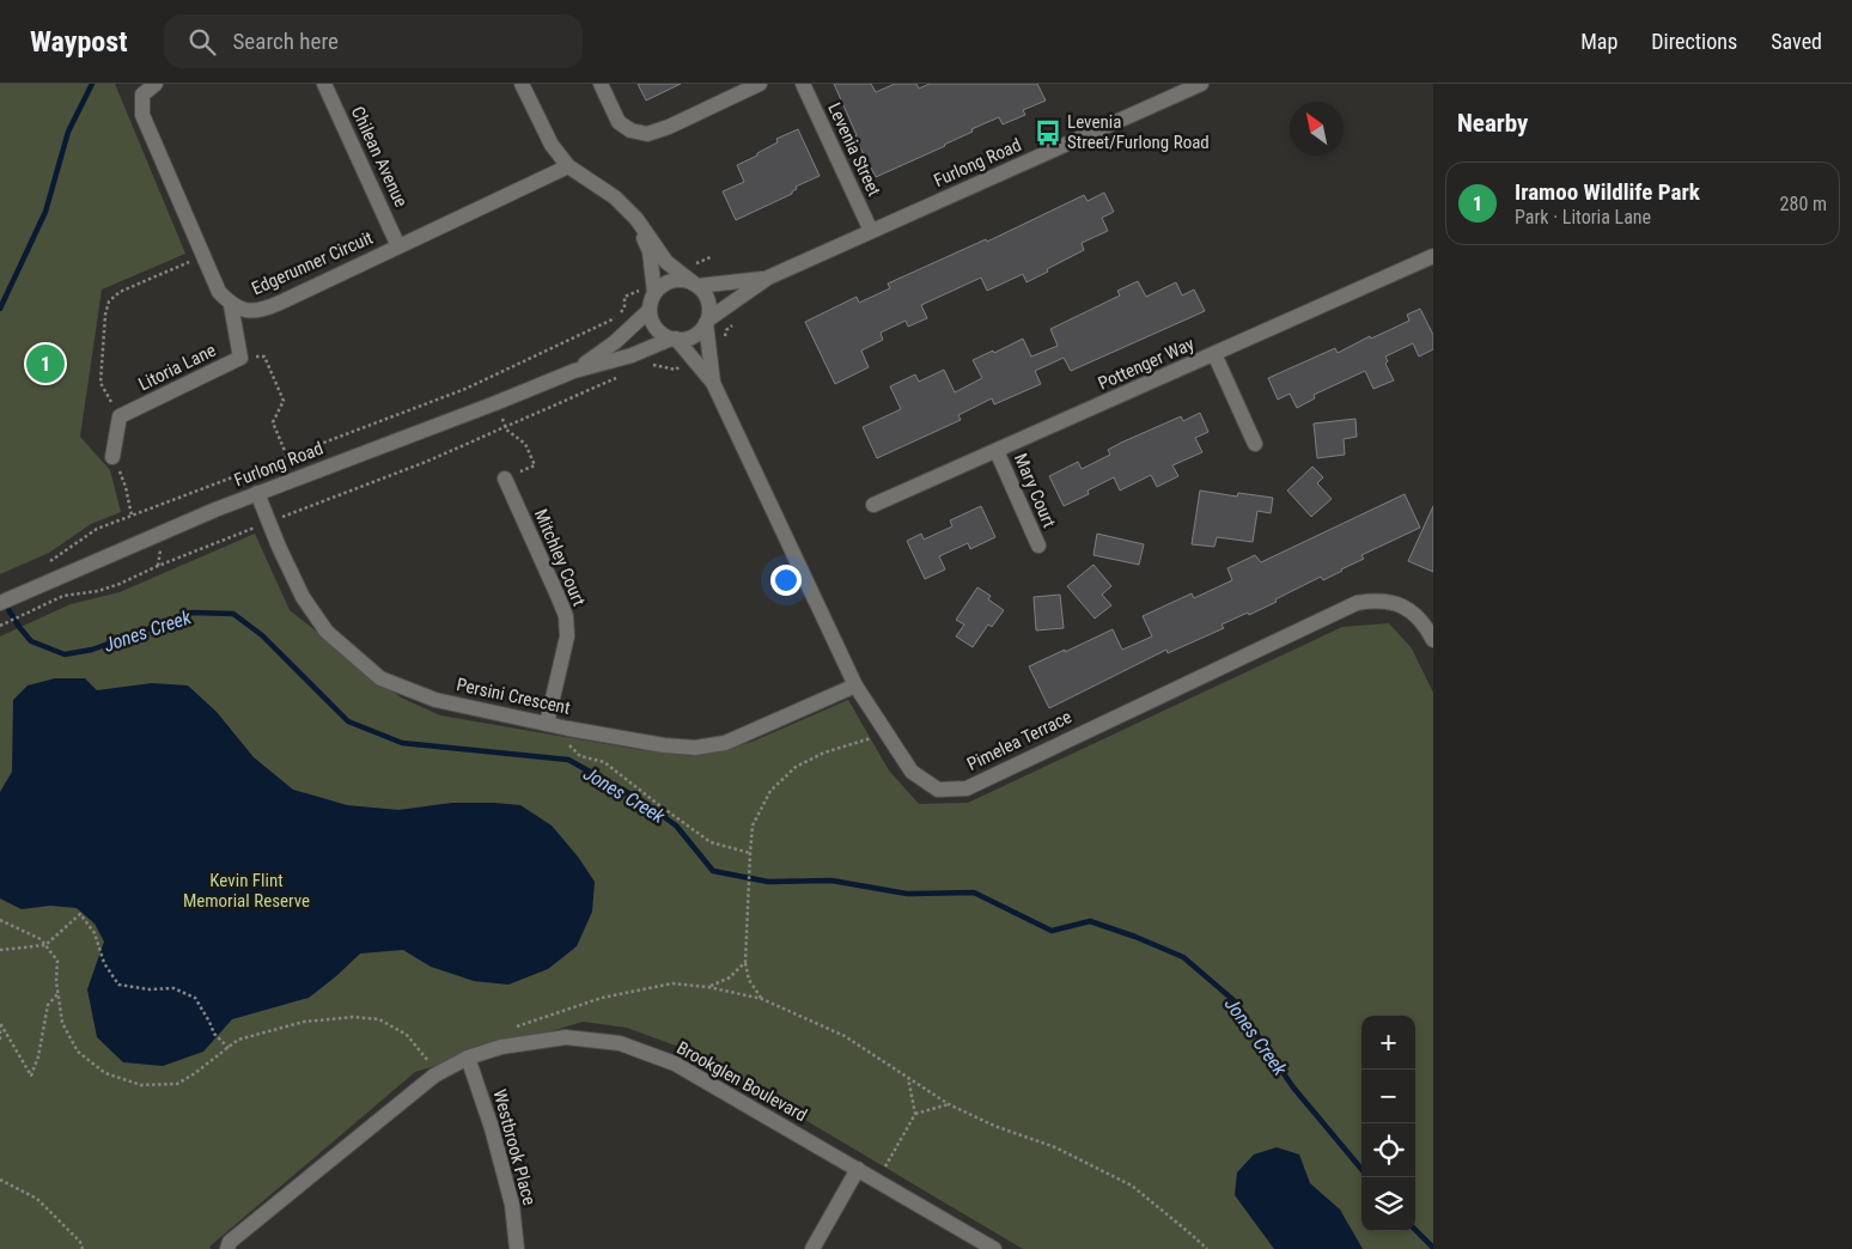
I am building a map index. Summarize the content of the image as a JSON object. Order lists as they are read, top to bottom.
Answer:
{
  "streets": {
    "street": [
      "Levenia Street",
      "Chilean Avenue",
      "Furlong Road",
      "Edgerunner Circuit",
      "Pottenger Way",
      "Litoria Lane",
      "Mary Court",
      "Mitchley Court",
      "Persini Crescent",
      "Pimelea Terrace",
      "Brookglen Boulevard",
      "Westbrook Place"
    ]
  },
  "crossings": [
    ["Levenia Street", "Furlong Road"],
    ["Chilean Avenue", "Edgerunner Circuit"],
    ["Furlong Road", "Persini Crescent"],
    ["Furlong Road", "Pimelea Terrace"],
    ["Edgerunner Circuit", "Litoria Lane"],
    ["Pottenger Way", "Mary Court"],
    ["Mitchley Court", "Persini Crescent"],
    ["Persini Crescent", "Pimelea Terrace"],
    ["Brookglen Boulevard", "Westbrook Place"]
  ],
  "water": ["Jones Creek"],
  "parks": ["Kevin Flint Memorial Reserve"],
  "places": {
    "bus stop": ["Levenia Street/Furlong Road"]
  },
  "north": "top left",
  "page": {
    "header": "Waypost",
    "search": "Search here",
    "nav": ["Map", "Directions", "Saved"],
    "heading": "Nearby",
    "list": [
      {
        "mark": "1",
        "name": "Iramoo Wildlife Park",
        "note": "Park · Litoria Lane",
        "value": "280 m"
      }
    ],
    "pins": "1",
    "map_buttons": ["+", "−"]
  }
}
